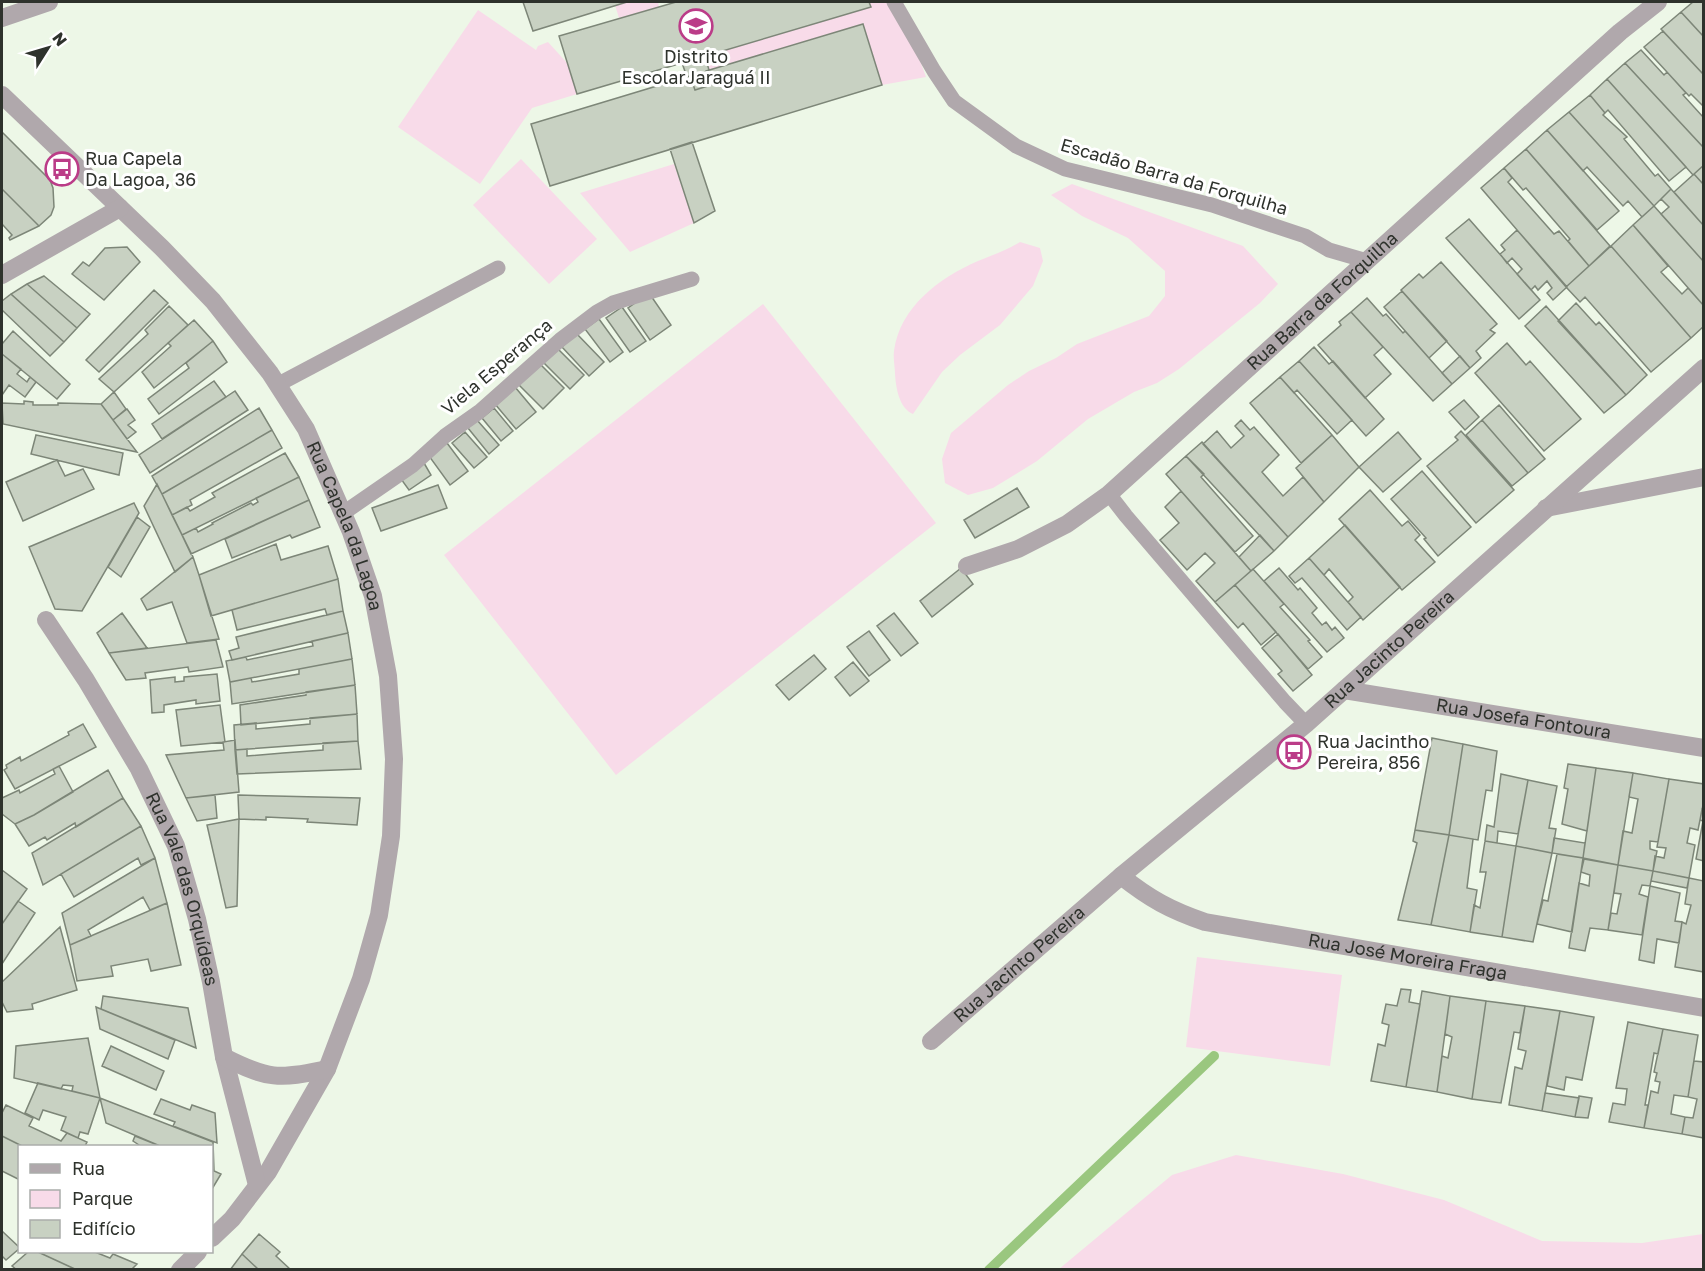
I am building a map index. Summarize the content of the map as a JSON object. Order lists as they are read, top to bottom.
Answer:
{
  "streets": {
    "street": [
      "Rua Barra da Forquilha",
      "Rua Capela da Lagoa",
      "Rua Jacinto Pereira",
      "Rua Josefa Fontoura",
      "Rua Vale das Orquídeas",
      "Rua José Moreira Fraga"
    ],
    "lane": ["Escadão Barra da Forquilha", "Viela Esperança"]
  },
  "crossings": [
    ["Escadão Barra da Forquilha", "Rua Barra da Forquilha"],
    ["Viela Esperança", "Rua Capela da Lagoa"],
    ["Rua Capela da Lagoa", "Rua Vale das Orquídeas"],
    ["Rua Jacinto Pereira", "Rua Josefa Fontoura"],
    ["Rua Jacinto Pereira", "Rua José Moreira Fraga"]
  ],
  "places": {
    "school or university": ["Distrito EscolarJaraguá II"],
    "bus stop": ["Rua Capela Da Lagoa, 36", "Rua Jacintho Pereira, 856"]
  },
  "legend": ["Rua", "Parque", "Edifício"],
  "north": "top right"
}
